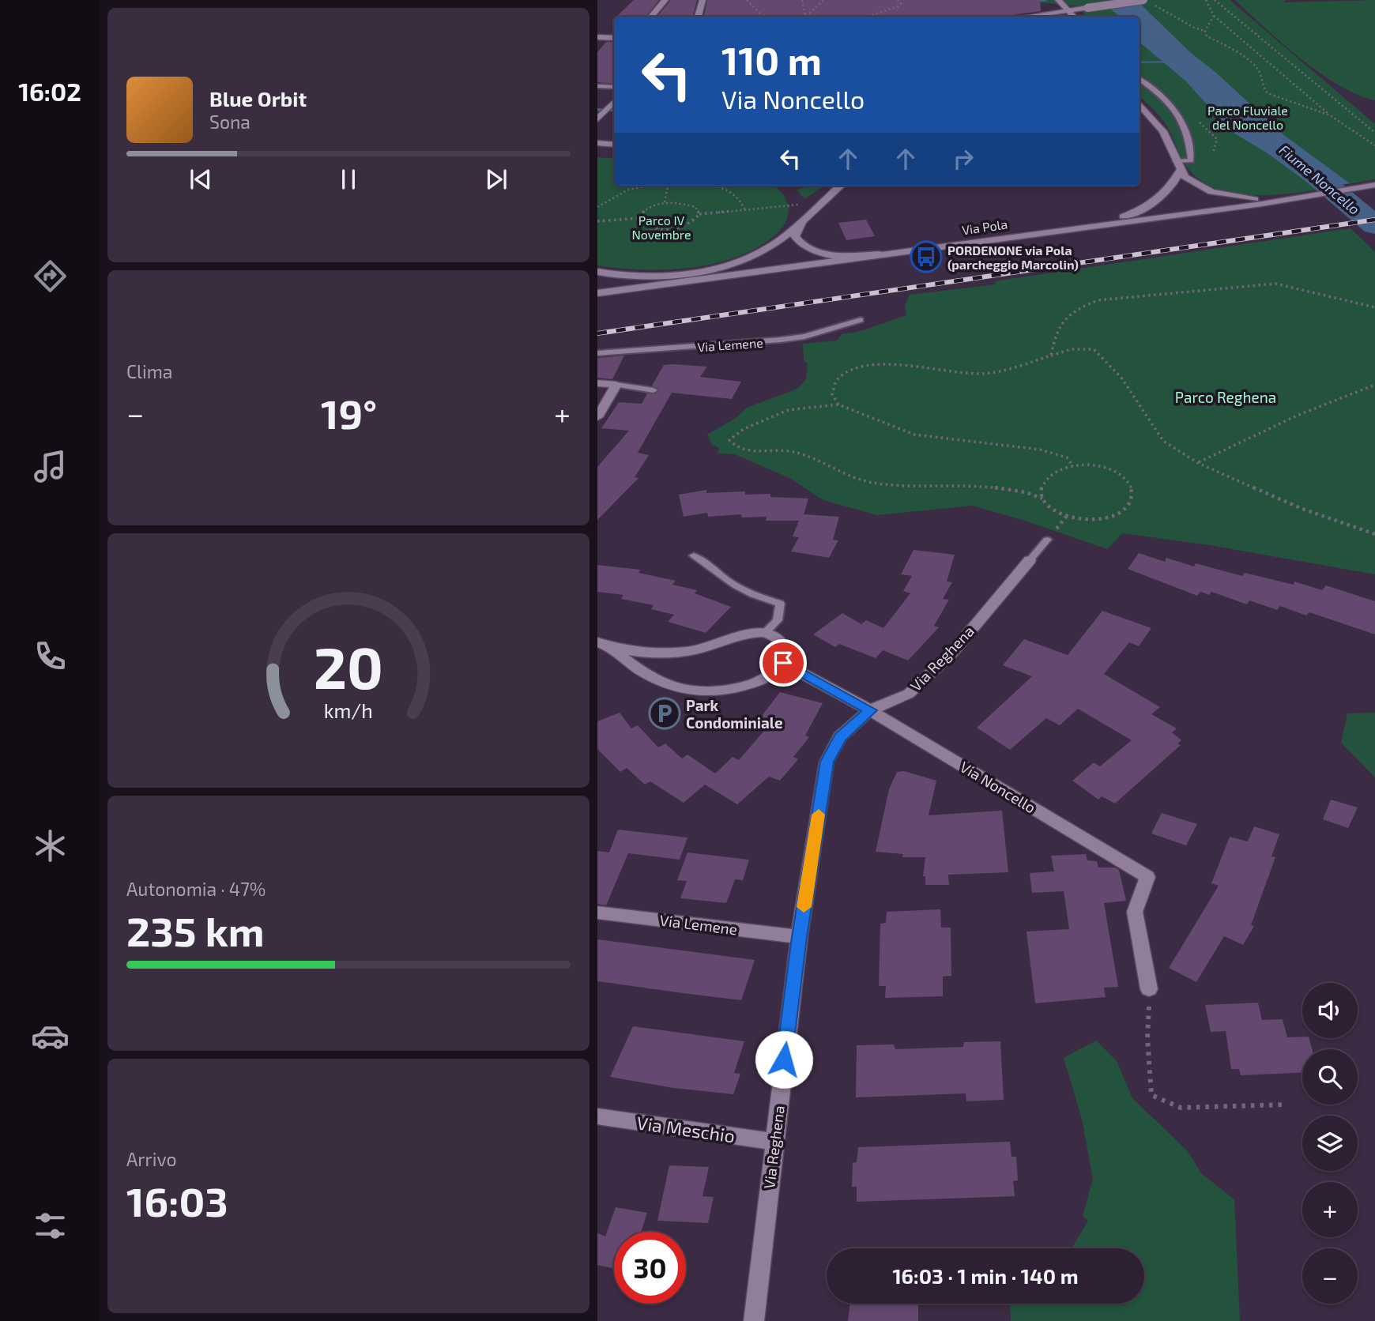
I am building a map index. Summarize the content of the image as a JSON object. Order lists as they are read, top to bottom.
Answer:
{
  "streets": {
    "street": [
      "Via Pola",
      "Via Lemene",
      "Via Reghena",
      "Via Noncello",
      "Via Meschio"
    ]
  },
  "crossings": [
    ["Via Lemene", "Via Reghena"],
    ["Via Reghena", "Via Noncello"],
    ["Via Reghena", "Via Meschio"]
  ],
  "water": ["Fiume Noncello"],
  "parks": ["Parco Fluviale del Noncello", "Parco IV Novembre", "Parco Reghena"],
  "places": {
    "bus stop": ["PORDENONE via Pola (parcheggio Marcolin)"],
    "parking": ["Park Condominiale"]
  },
  "page": {
    "tabs": "16:02",
    "turn": ["110 m", "Via Noncello"],
    "song": ["Blue Orbit", "Sona"],
    "tile": [
      "Clima",
      ["Autonomia · 47%", "235 km"],
      ["Arrivo", "16:03"]
    ],
    "heat": ["−", "19°", "+"],
    "map_buttons": ["+", "−"],
    "limit": "30",
    "trip": "16:03 · 1 min · 140 m",
    "gauge": ["20", "km/h"]
  }
}
